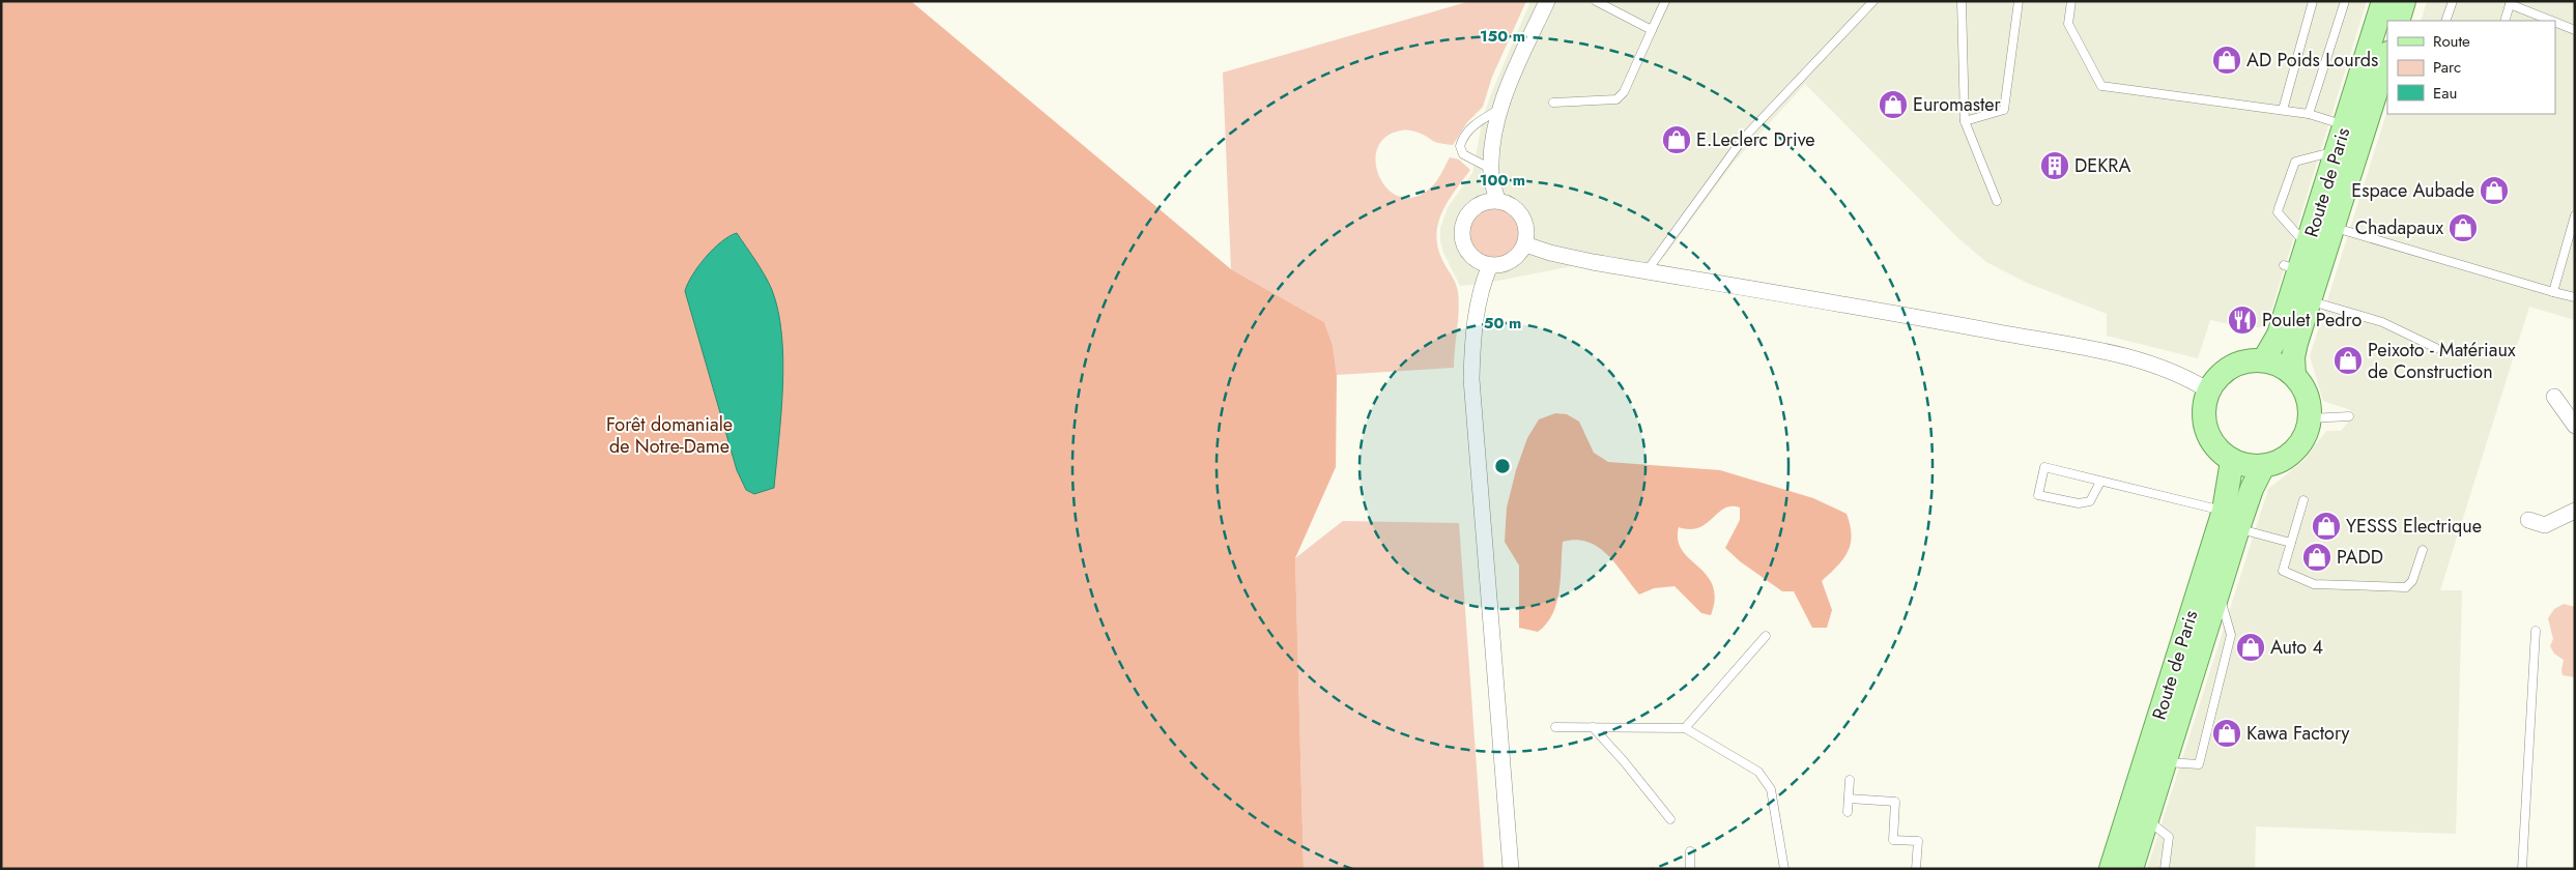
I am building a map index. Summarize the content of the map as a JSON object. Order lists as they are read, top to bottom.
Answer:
{
  "streets": {
    "main road": ["Route de Paris"]
  },
  "parks": ["Forêt domaniale de Notre-Dame"],
  "places": {
    "shop": [
      "AD Poids Lourds",
      "Euromaster",
      "E.Leclerc Drive",
      "Espace Aubade",
      "Chadapaux",
      "Peixoto - Matériaux de Construction",
      "YESSS Electrique",
      "PADD",
      "Auto 4",
      "Kawa Factory"
    ],
    "building": ["DEKRA"],
    "restaurant": ["Poulet Pedro"]
  },
  "legend": ["Route", "Parc", "Eau"],
  "rings": ["150 m", "100 m", "50 m"]
}
